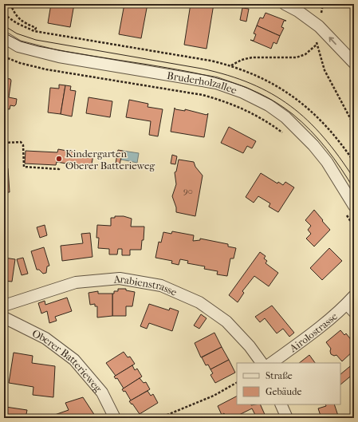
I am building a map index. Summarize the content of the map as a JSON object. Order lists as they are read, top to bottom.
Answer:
{
  "streets": {
    "street": [
      "Bruderholzallee",
      "Arabienstrasse",
      "Airolostrasse",
      "Oberer Batterieweg"
    ]
  },
  "places": ["Kindergarten Oberer Batterieweg"],
  "house_numbers": ["90"],
  "legend": ["Straße", "Gebäude"]
}
